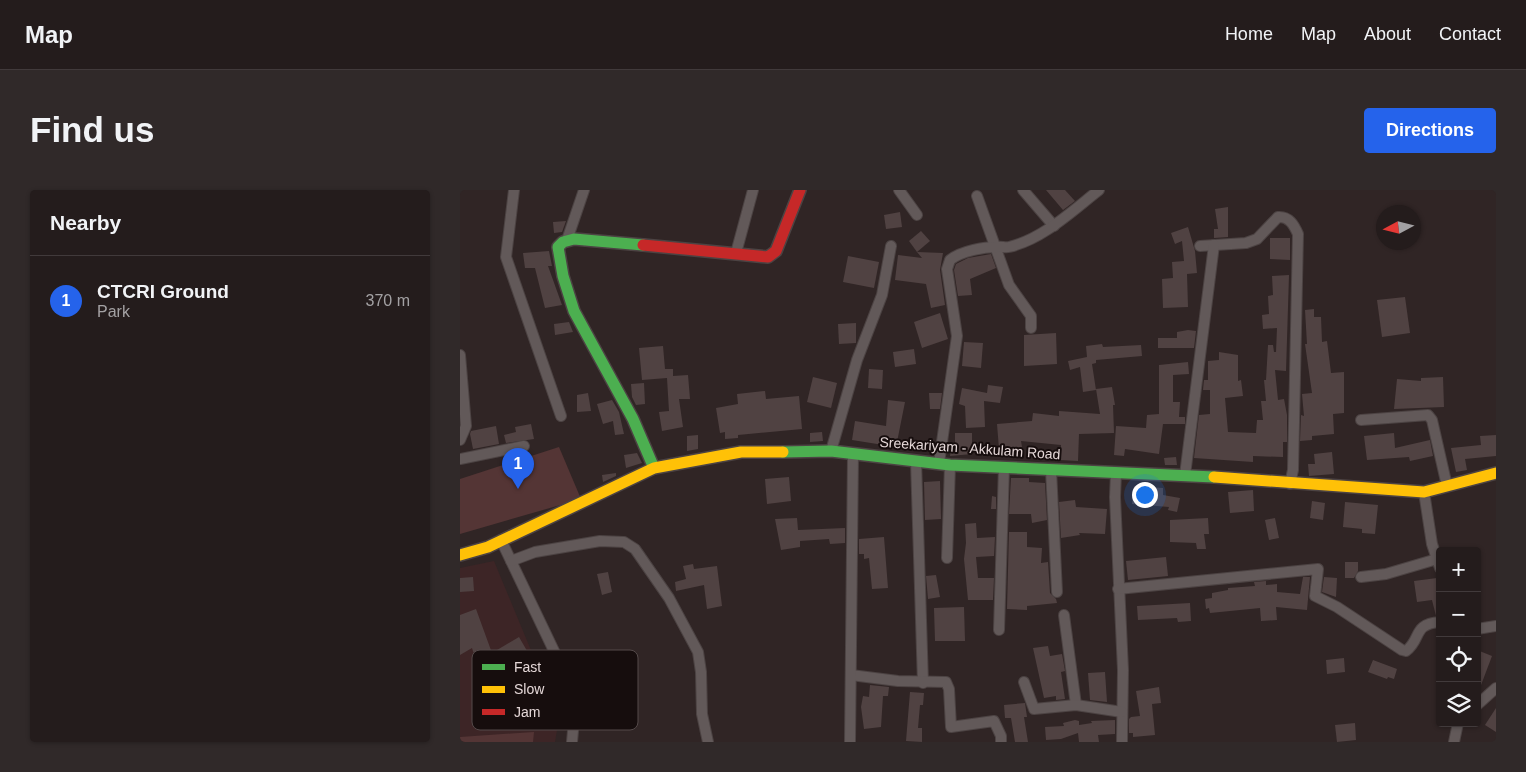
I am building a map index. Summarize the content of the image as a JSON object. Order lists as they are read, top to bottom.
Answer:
{
  "streets": {
    "main road": ["Sreekariyam - Akkulam Road"]
  },
  "legend": ["Fast", "Slow", "Jam"],
  "north": "left",
  "page": {
    "header": "Map",
    "nav": [
      "Home",
      "Map",
      "About",
      "Contact"
    ],
    "buttons": "Directions",
    "title": "Find us",
    "heading": "Nearby",
    "list": [
      {
        "mark": "1",
        "name": "CTCRI Ground",
        "note": "Park",
        "value": "370 m"
      }
    ],
    "pins": "1",
    "map_buttons": ["+", "−"]
  }
}
